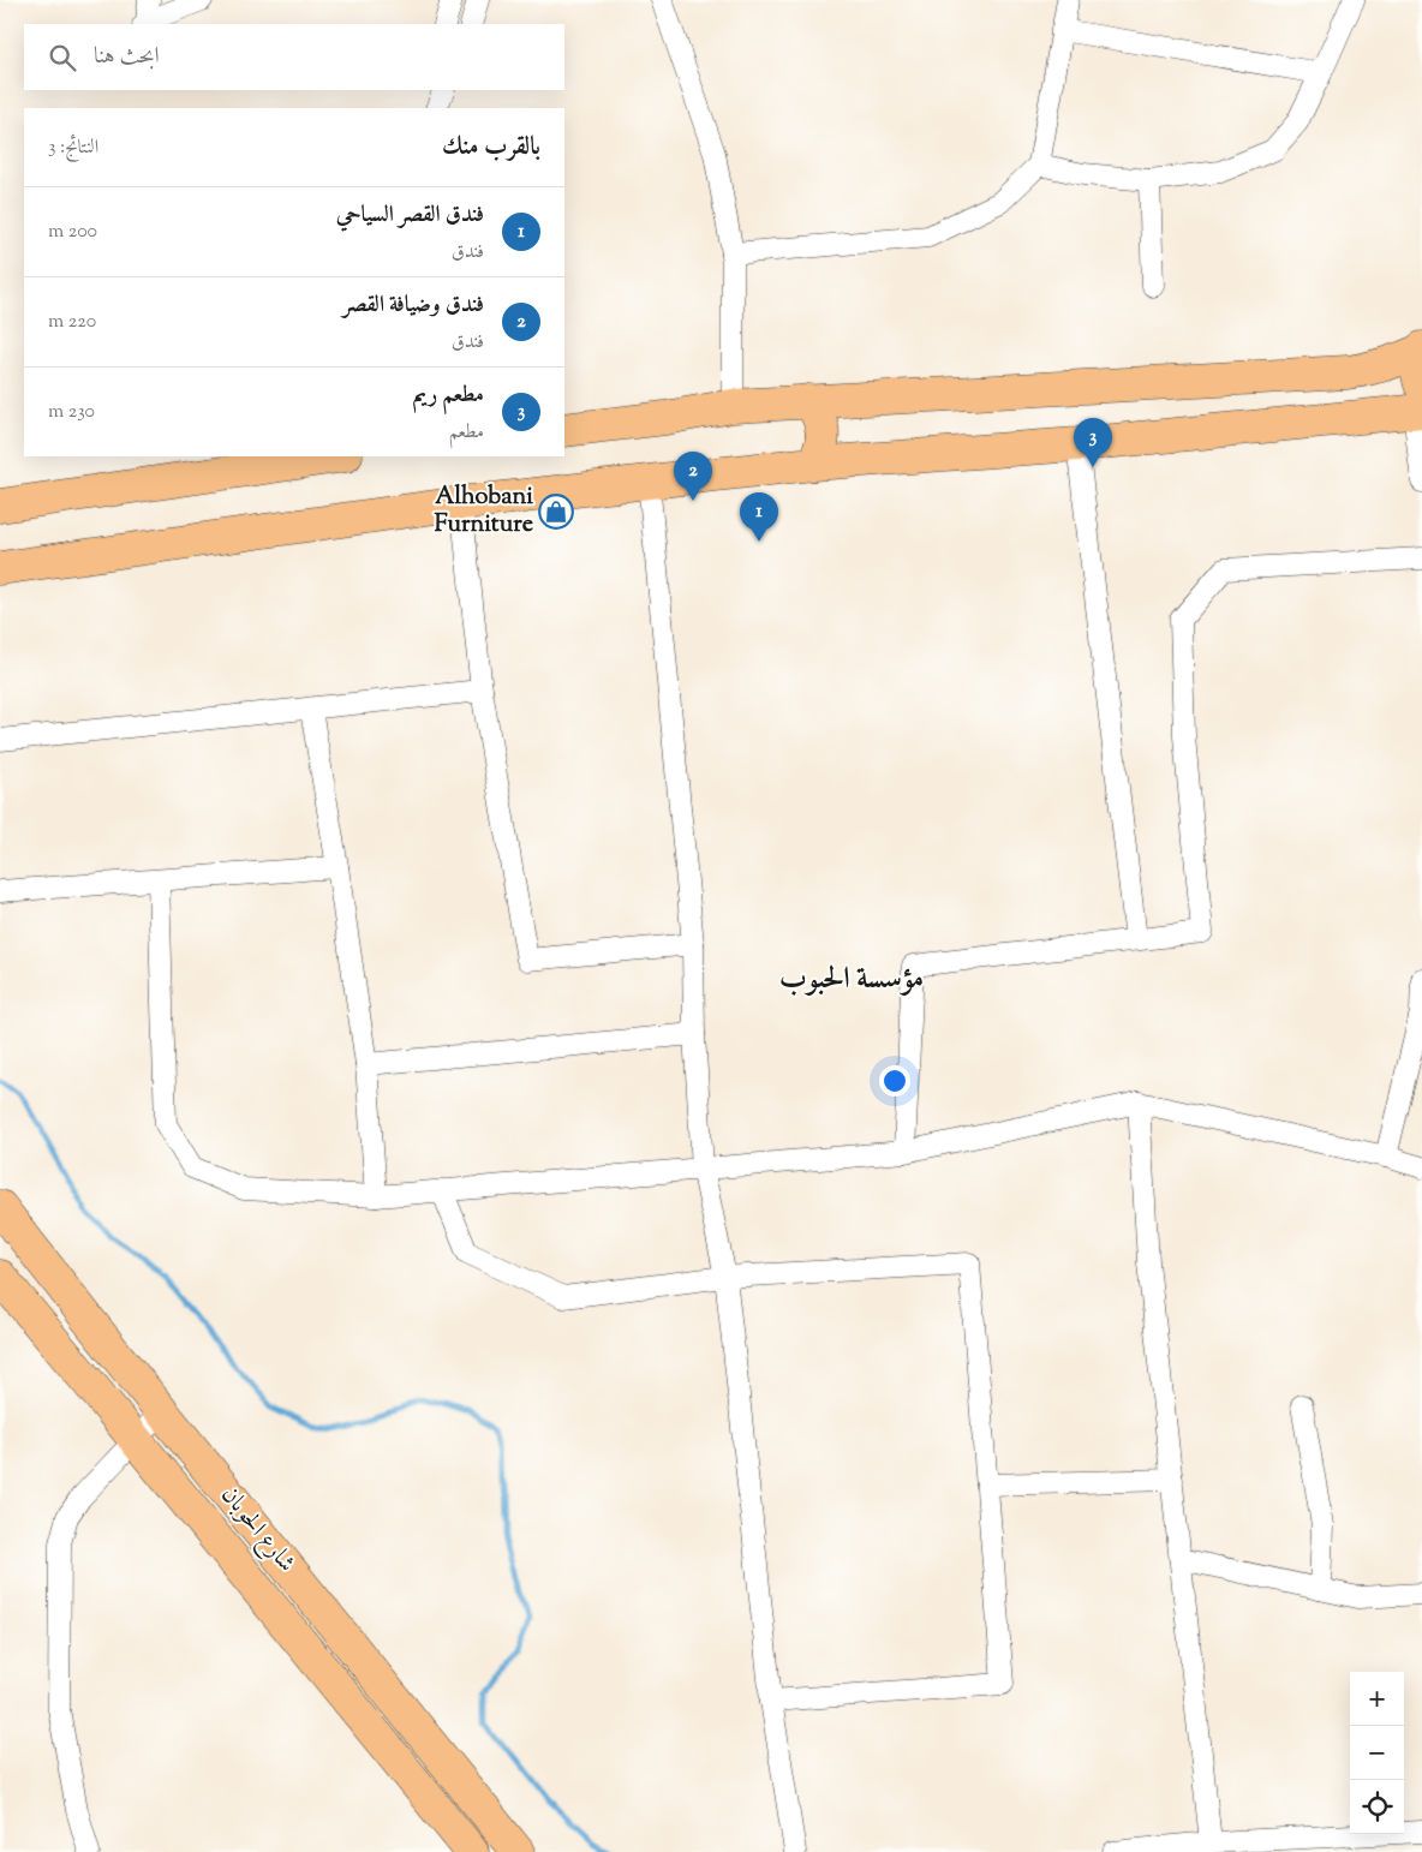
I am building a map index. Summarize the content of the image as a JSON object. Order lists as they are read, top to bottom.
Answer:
{
  "streets": {
    "main road": ["شارع الحوبان"]
  },
  "districts": ["مؤسسة الحبوب"],
  "places": {
    "shop": ["Alhobani Furniture"]
  },
  "page": {
    "search": "ابحث هنا",
    "heading": ["بالقرب منك", "النتائج: 3"],
    "list": [
      {
        "mark": "1",
        "name": "فندق القصر السياحي",
        "note": "فندق",
        "value": "200 m"
      },
      {
        "mark": "2",
        "name": "فندق وضيافة القصر",
        "note": "فندق",
        "value": "220 m"
      },
      {
        "mark": "3",
        "name": "مطعم ريم",
        "note": "مطعم",
        "value": "230 m"
      }
    ],
    "pins": ["3", "2", "1"],
    "map_buttons": ["+", "−"]
  }
}
